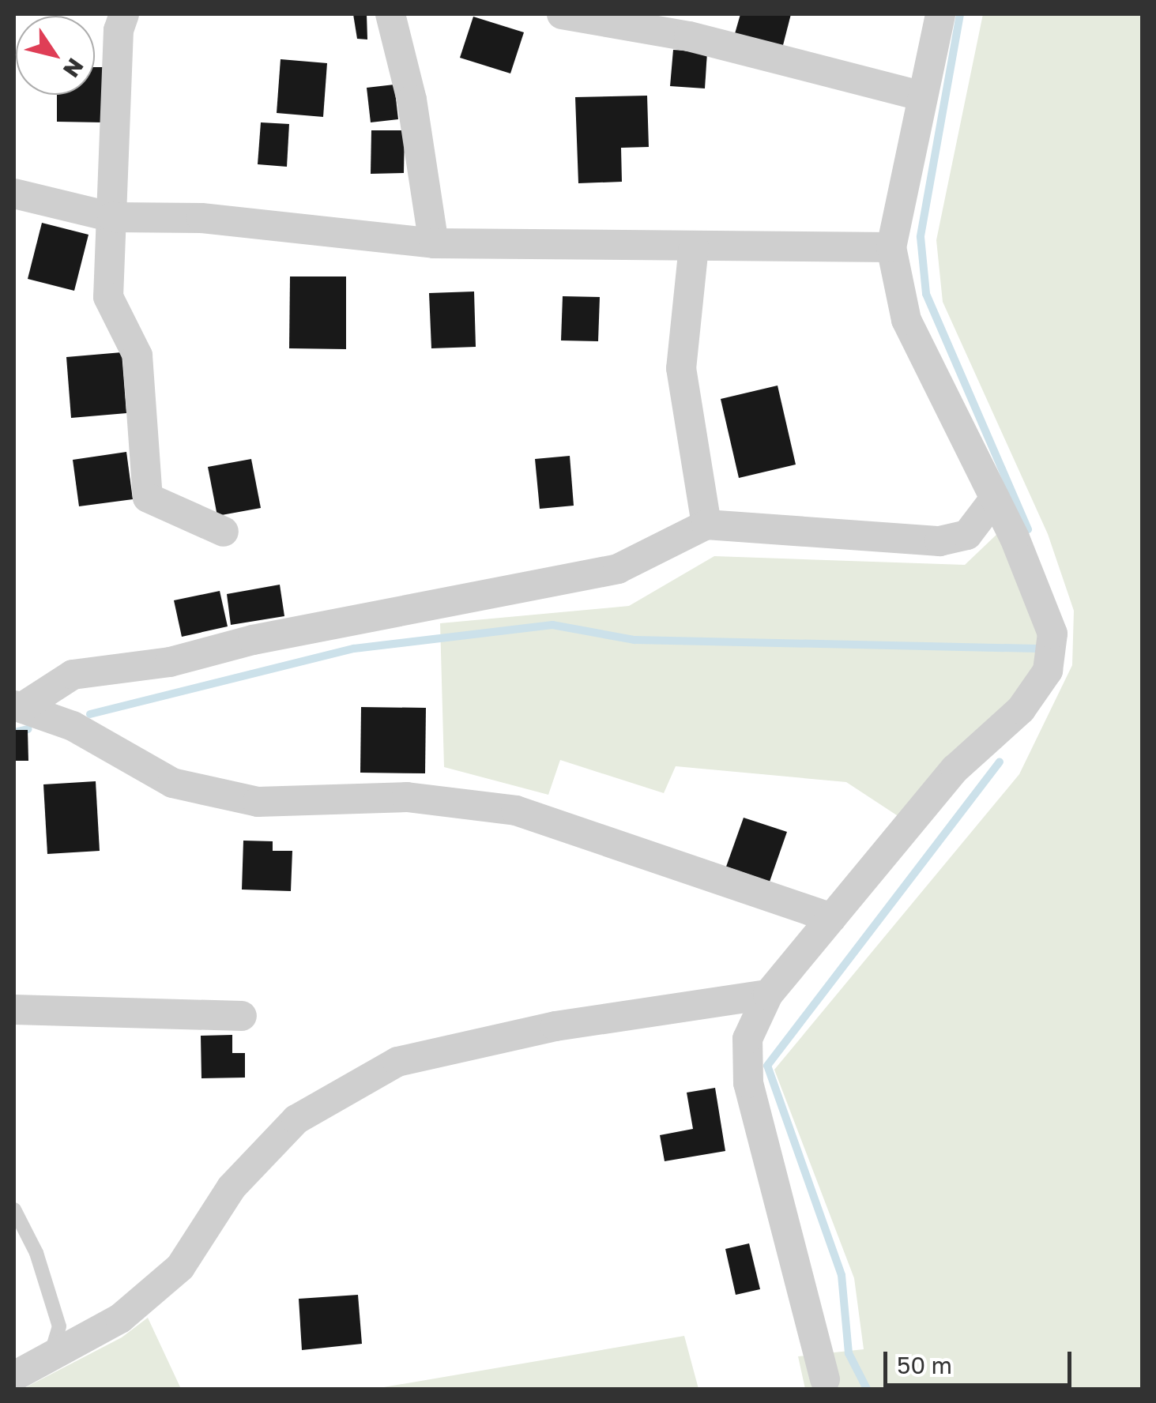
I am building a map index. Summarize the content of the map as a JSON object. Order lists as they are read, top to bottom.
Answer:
{
  "scale_bar": "50 m",
  "north": "bottom right"
}
